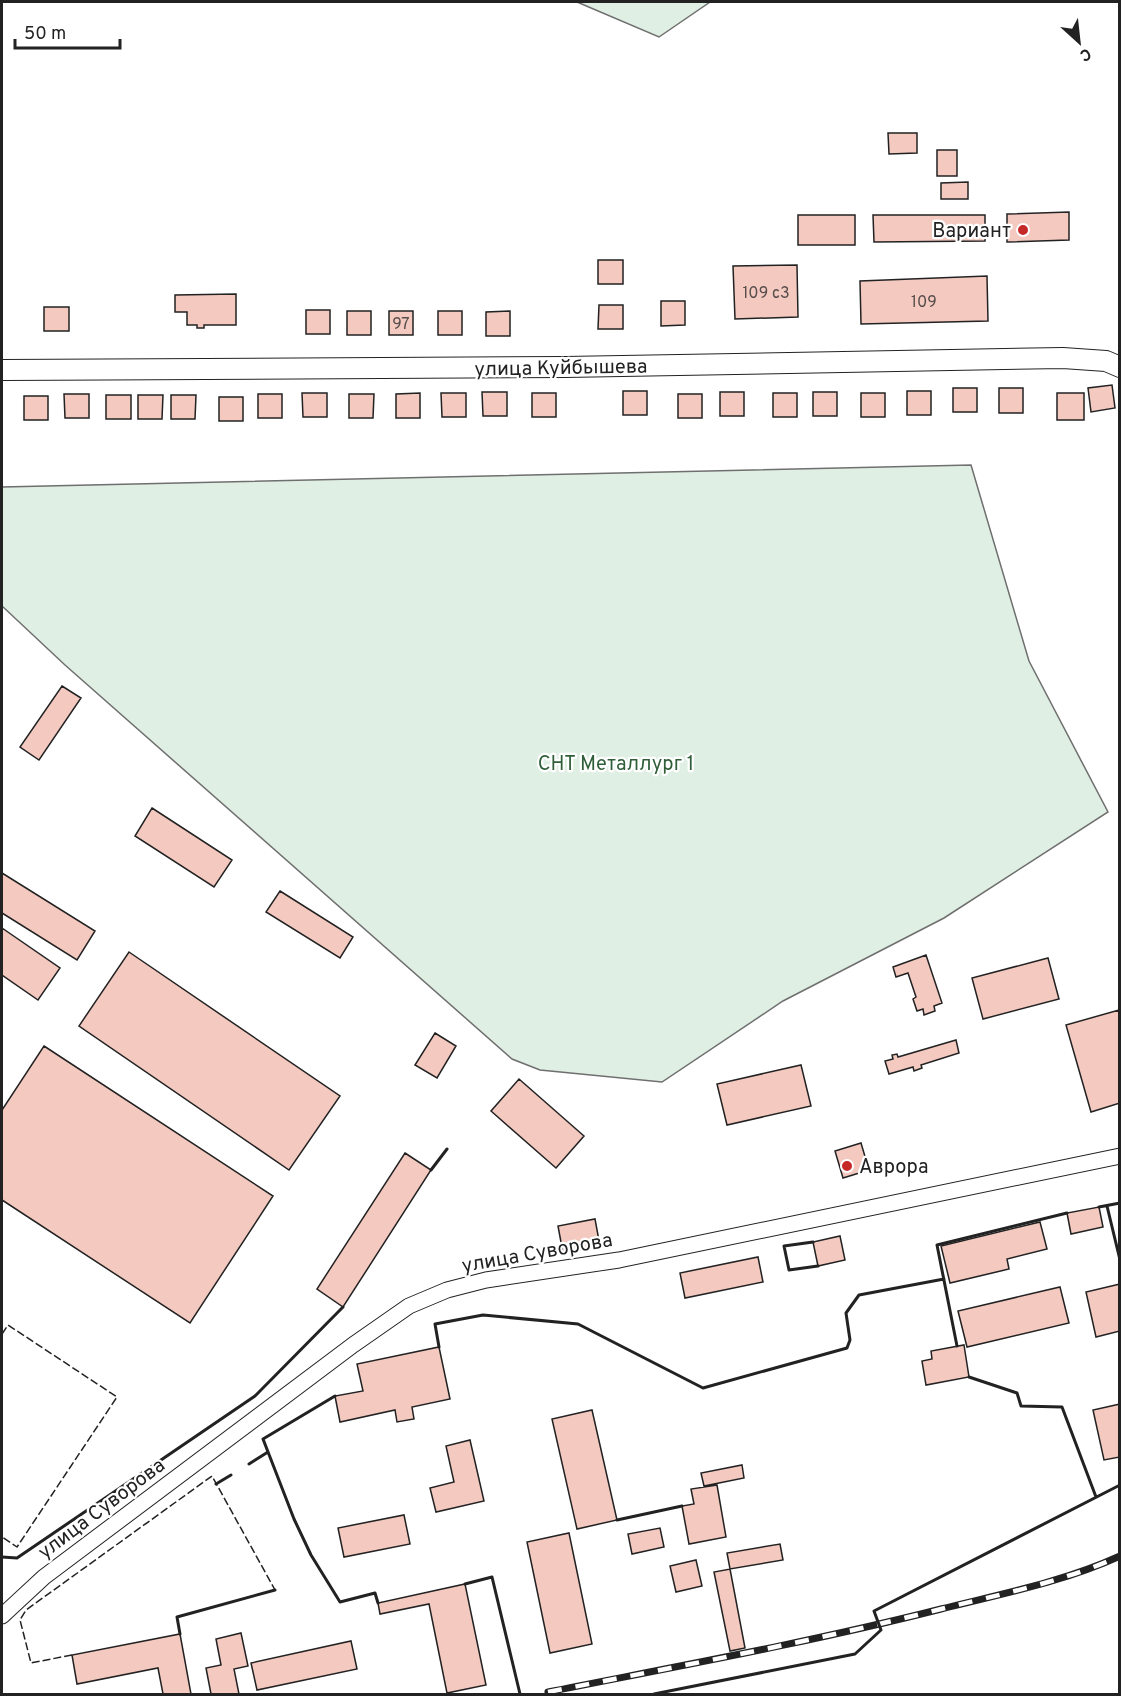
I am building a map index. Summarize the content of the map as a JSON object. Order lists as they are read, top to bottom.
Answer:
{
  "streets": {
    "main road": ["улица Куйбышева"],
    "street": ["улица Суворова"]
  },
  "parks": ["СНТ Металлург 1"],
  "places": ["Вариант", "Аврора"],
  "house_numbers": ["109 с3", "109", "97"],
  "scale_bar": "50 m",
  "north": "bottom right"
}
